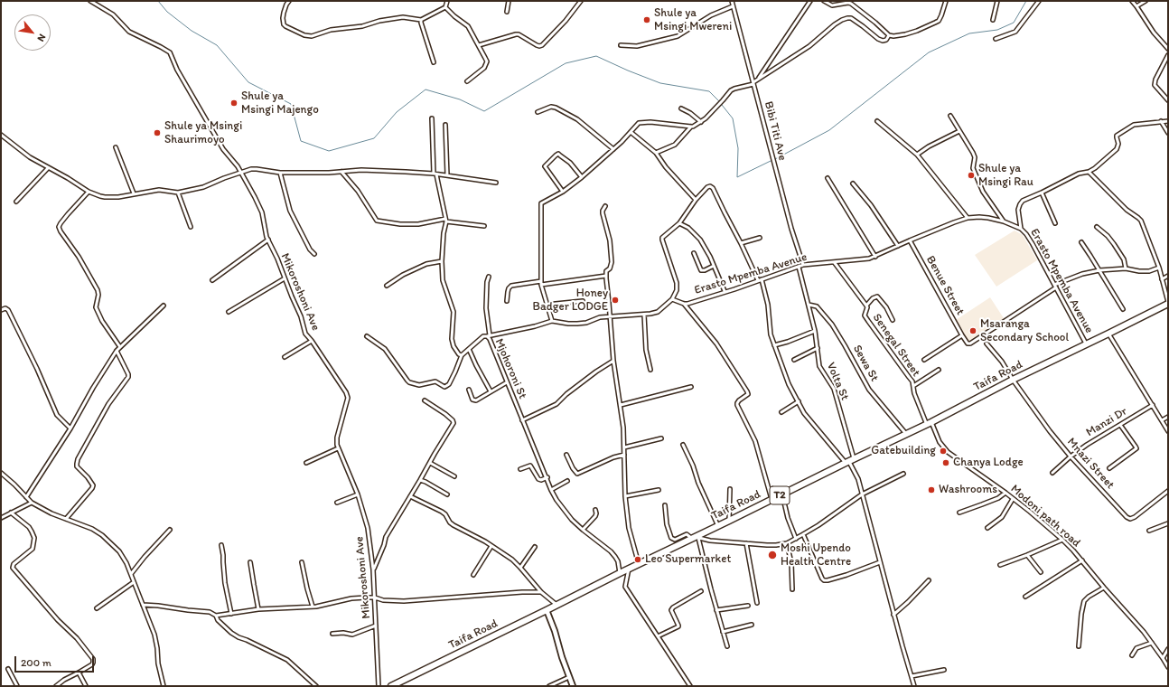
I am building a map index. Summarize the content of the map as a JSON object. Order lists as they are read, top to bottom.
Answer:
{
  "streets": {
    "highway": ["Taifa Road", "T2"],
    "street": [
      "Bibi Titi Ave",
      "Erasto Mpemba Avenue",
      "Benue Street",
      "Mikoroshoni Ave",
      "Senegal Street",
      "Sewa St",
      "Mjohoroni St",
      "Volta St",
      "Manzi Dr",
      "Mnazi Street",
      "Modoni path road"
    ]
  },
  "crossings": [
    ["Bibi Titi Ave", "Erasto Mpemba Avenue"],
    ["Erasto Mpemba Avenue", "Benue Street"],
    ["Erasto Mpemba Avenue", "Senegal Street"],
    ["Erasto Mpemba Avenue", "Taifa Road"],
    ["Erasto Mpemba Avenue", "Volta St"],
    ["Senegal Street", "Taifa Road"],
    ["Senegal Street", "Modoni path road"],
    ["Sewa St", "Taifa Road"],
    ["Sewa St", "Volta St"],
    ["Mjohoroni St", "Taifa Road"],
    ["Taifa Road", "Volta St"],
    ["Taifa Road", "Mnazi Street"],
    ["Taifa Road", "Modoni path road"],
    ["Manzi Dr", "Mnazi Street"]
  ],
  "places": [
    "Shule ya Msingi Mwereni",
    "Shule ya Msingi Majengo",
    "Shule ya Msingi Shaurimoyo",
    "Shule ya Msingi Rau",
    "Honey Badger LODGE",
    "Msaranga Secondary School",
    "Gatebuilding",
    "Chanya Lodge",
    "Washrooms",
    "Moshi Upendo Health Centre",
    "Leo Supermarket"
  ],
  "scale_bar": "200 m",
  "north": "bottom right"
}
